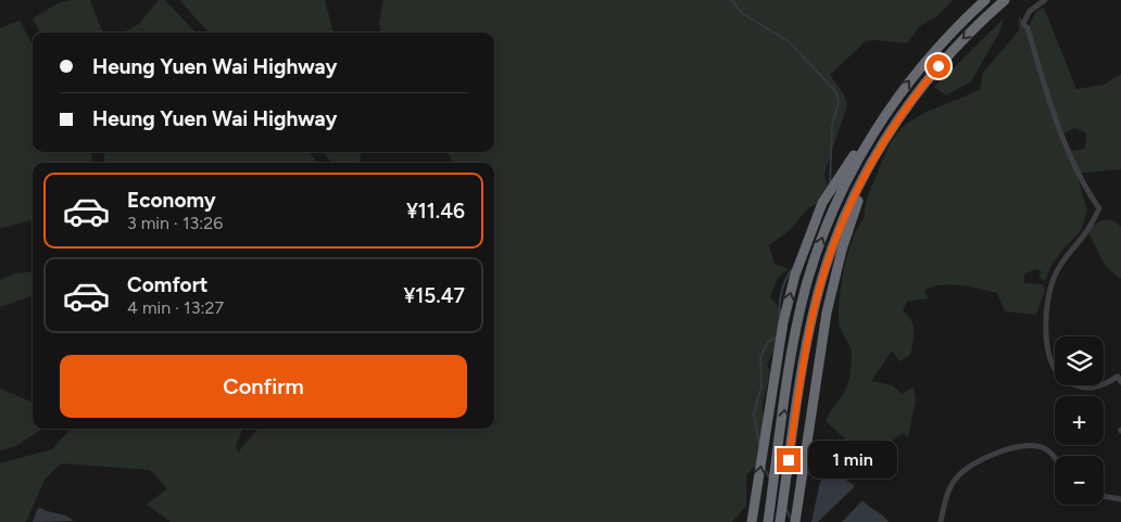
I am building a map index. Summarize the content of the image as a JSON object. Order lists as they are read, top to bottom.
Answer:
{
  "page": {
    "banner": ["Heung Yuen Wai Highway", "Heung Yuen Wai Highway"],
    "list": [
      {
        "name": "Economy",
        "note": "3 min · 13:26",
        "value": "¥11.46"
      },
      {
        "name": "Comfort",
        "note": "4 min · 13:27",
        "value": "¥15.47"
      }
    ],
    "map_buttons": ["+", "−"],
    "buttons": "Confirm",
    "bubble": "1 min"
  }
}
